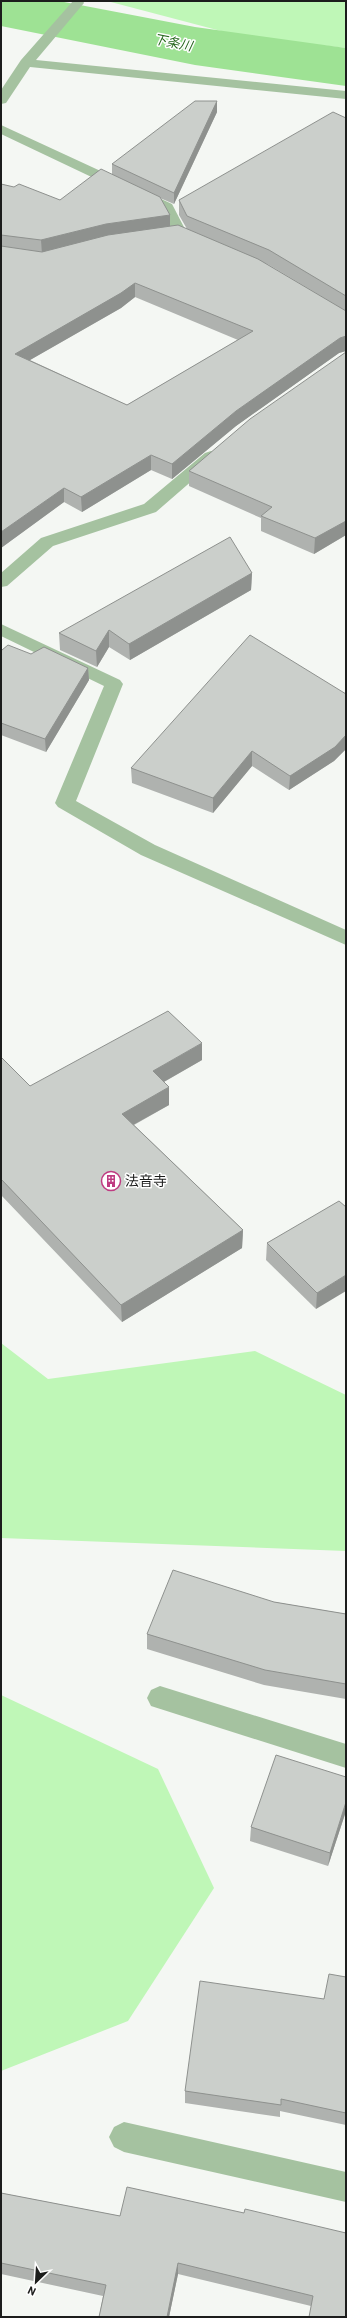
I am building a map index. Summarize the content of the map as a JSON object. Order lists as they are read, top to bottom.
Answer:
{
  "water": ["下条川"],
  "places": {
    "building": ["法音寺"]
  },
  "north": "bottom left"
}
